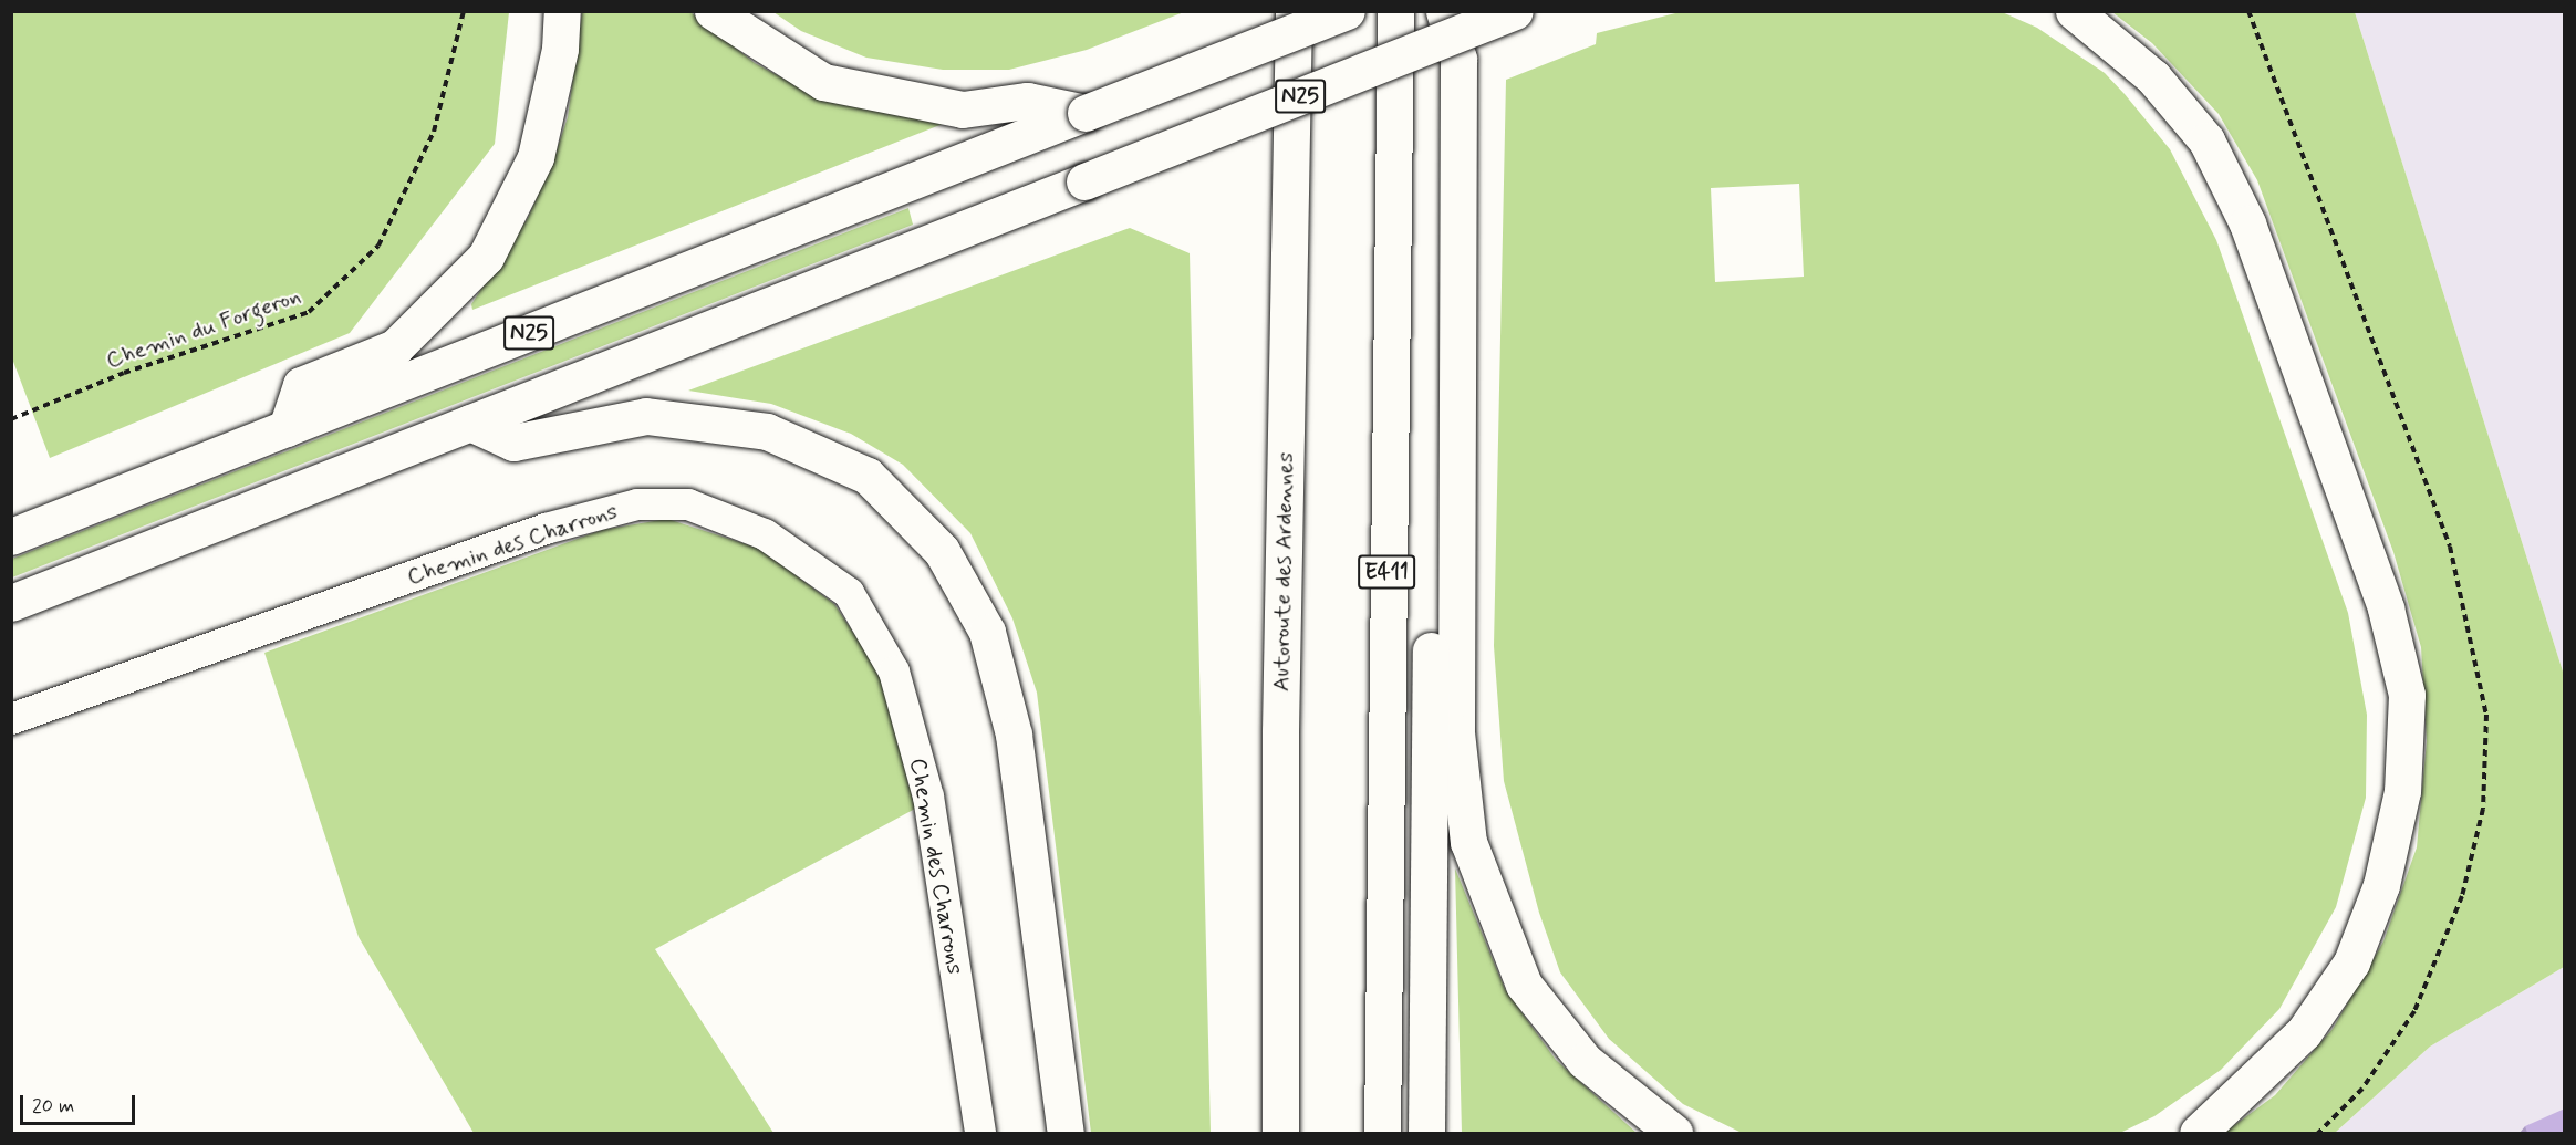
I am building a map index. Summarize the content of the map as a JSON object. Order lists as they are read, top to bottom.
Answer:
{
  "streets": {
    "highway": ["N25", "Autoroute des Ardennes", "E411"],
    "street": ["Chemin des Charrons"],
    "path": ["Chemin du Forgeron"]
  },
  "scale_bar": "20 m"
}
